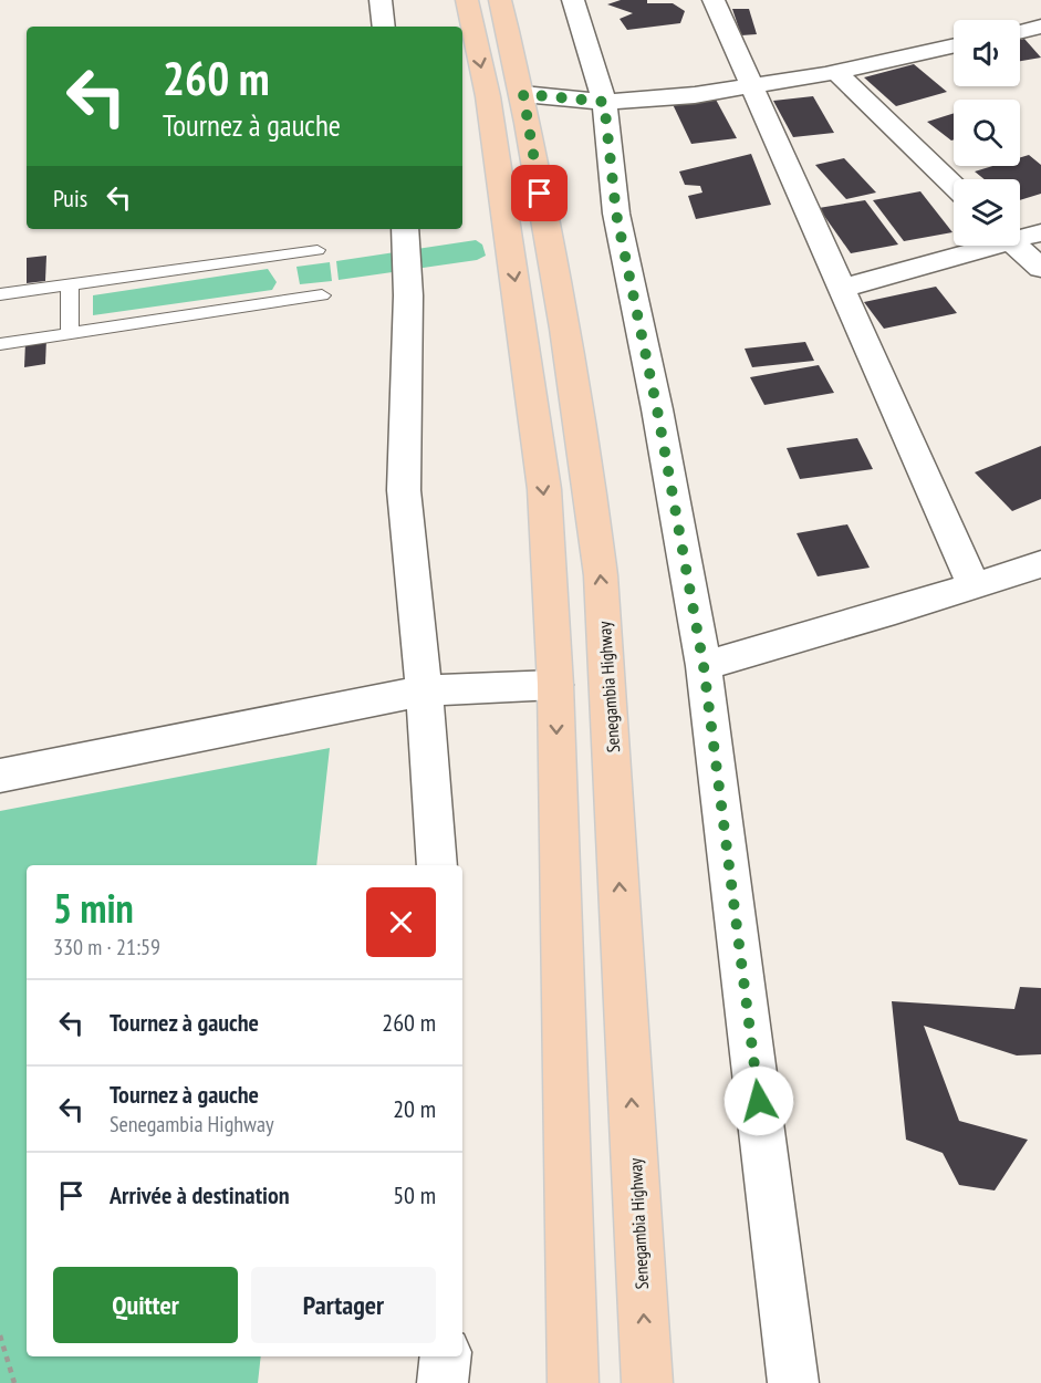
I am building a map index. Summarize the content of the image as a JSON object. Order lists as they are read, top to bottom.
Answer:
{
  "streets": {
    "main road": ["Senegambia Highway"]
  },
  "page": {
    "turn": ["260 m", "Tournez à gauche"],
    "then": "Puis",
    "heading": ["5 min", "330 m · 21:59"],
    "list": [
      {
        "name": "Tournez à gauche",
        "value": "260 m"
      },
      {
        "name": "Tournez à gauche",
        "note": "Senegambia Highway",
        "value": "20 m"
      },
      {
        "name": "Arrivée à destination",
        "value": "50 m"
      }
    ],
    "buttons": ["Quitter", "Partager"]
  }
}
